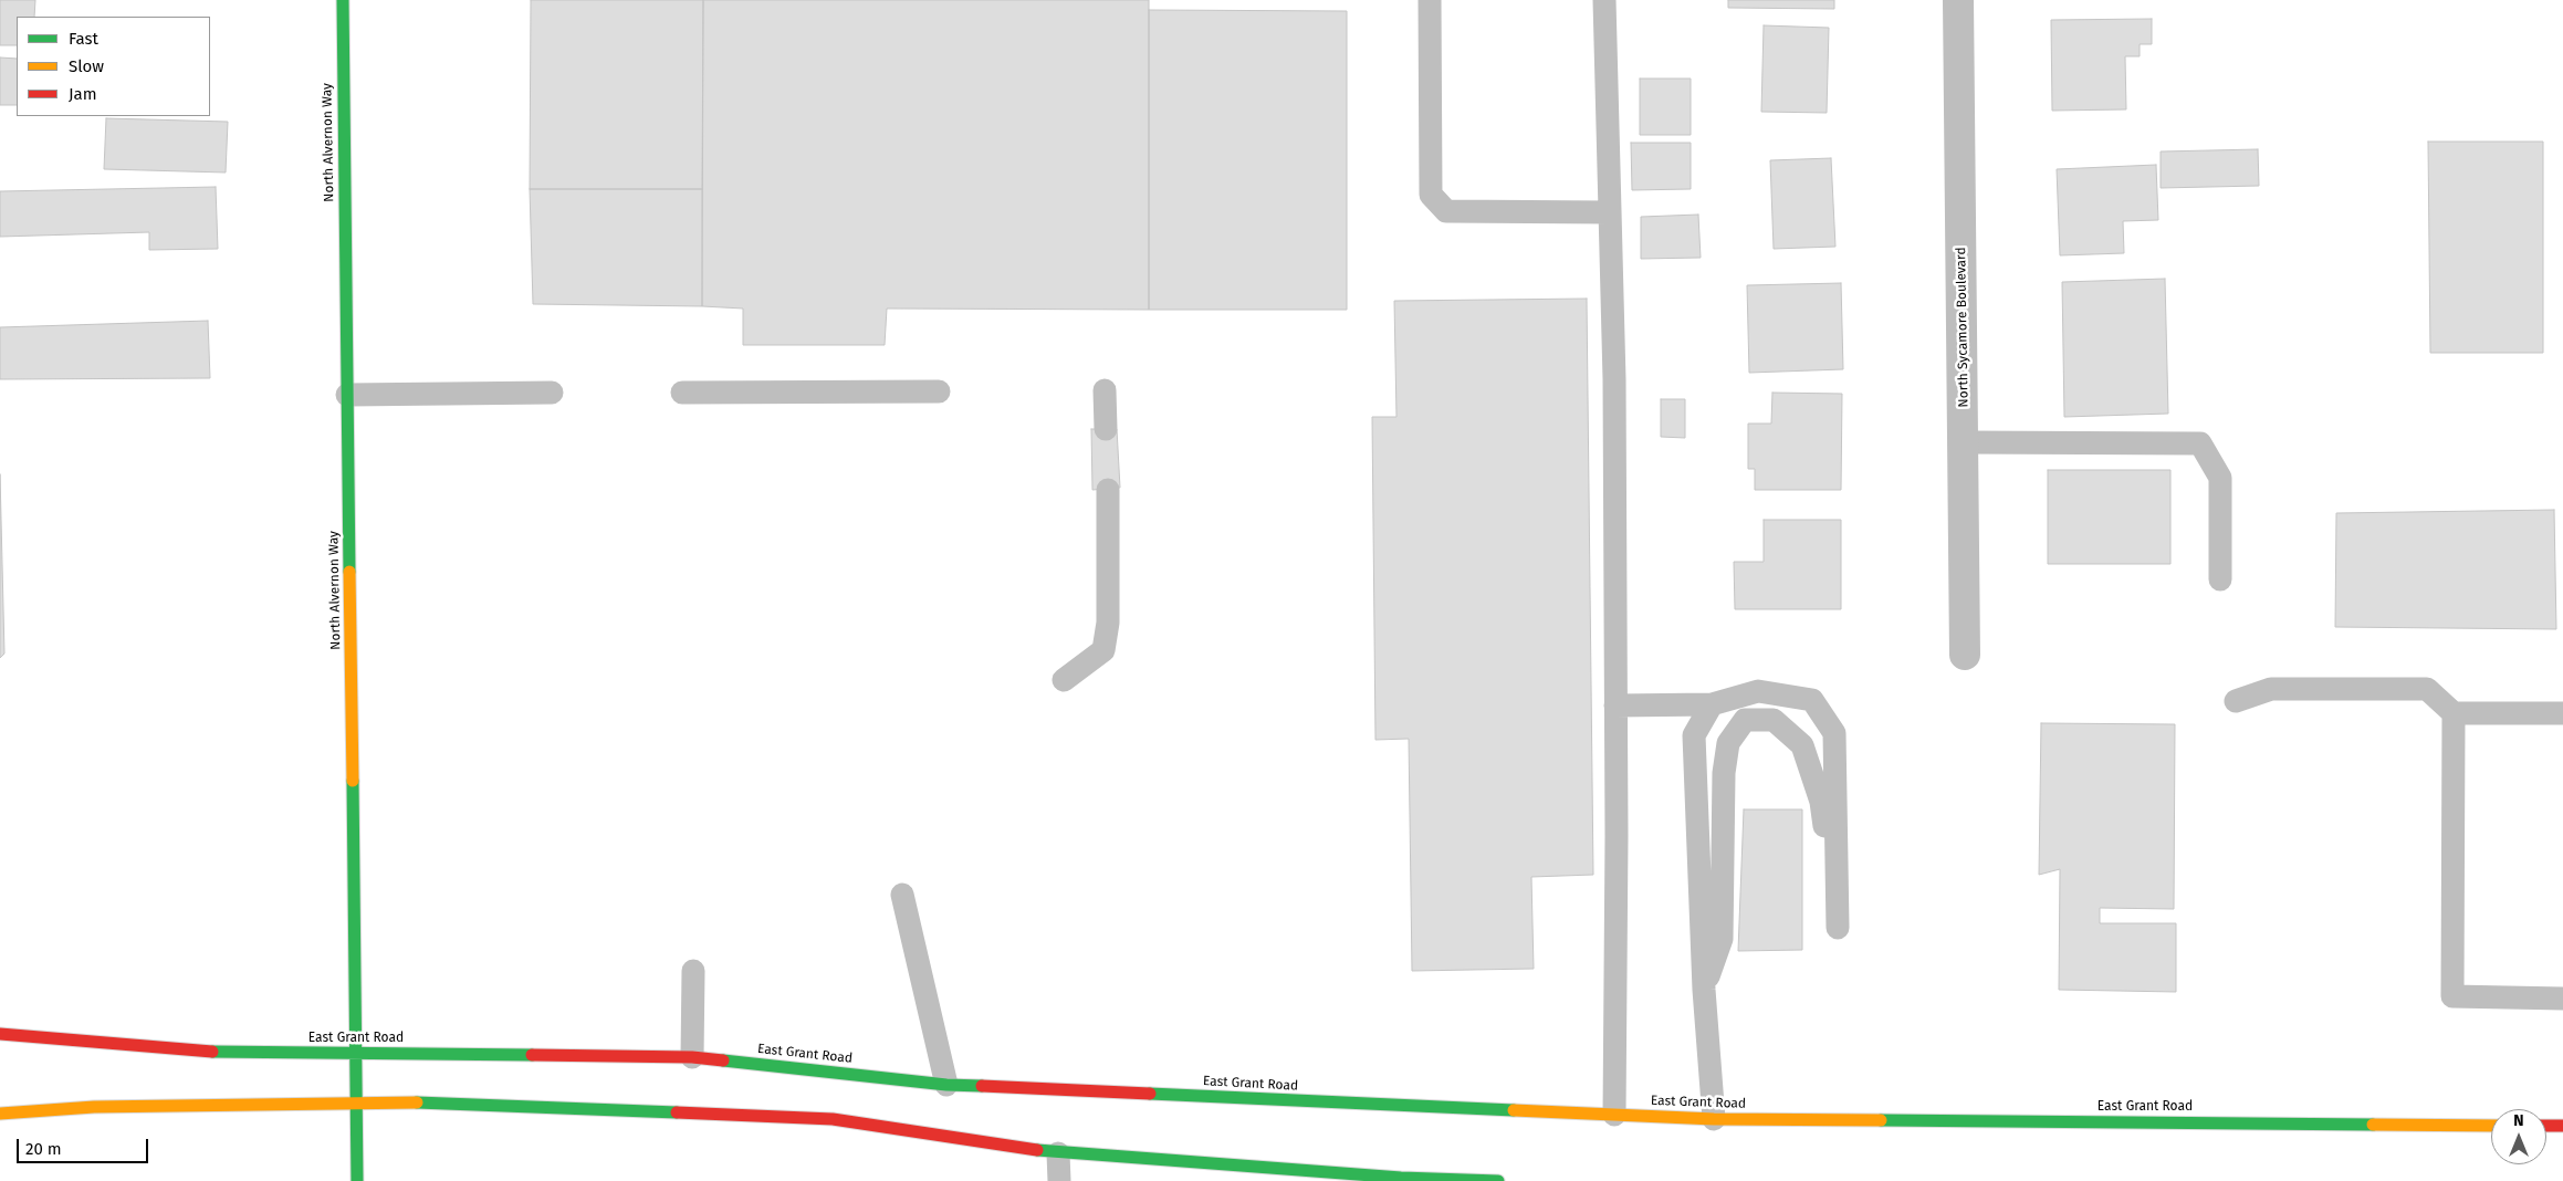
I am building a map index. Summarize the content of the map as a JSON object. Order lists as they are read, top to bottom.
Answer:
{
  "streets": {
    "main road": ["North Alvernon Way", "East Grant Road"],
    "street": ["North Sycamore Boulevard"]
  },
  "crossings": [
    ["North Alvernon Way", "East Grant Road"]
  ],
  "legend": ["Fast", "Slow", "Jam"],
  "scale_bar": "20 m",
  "north": "top"
}
